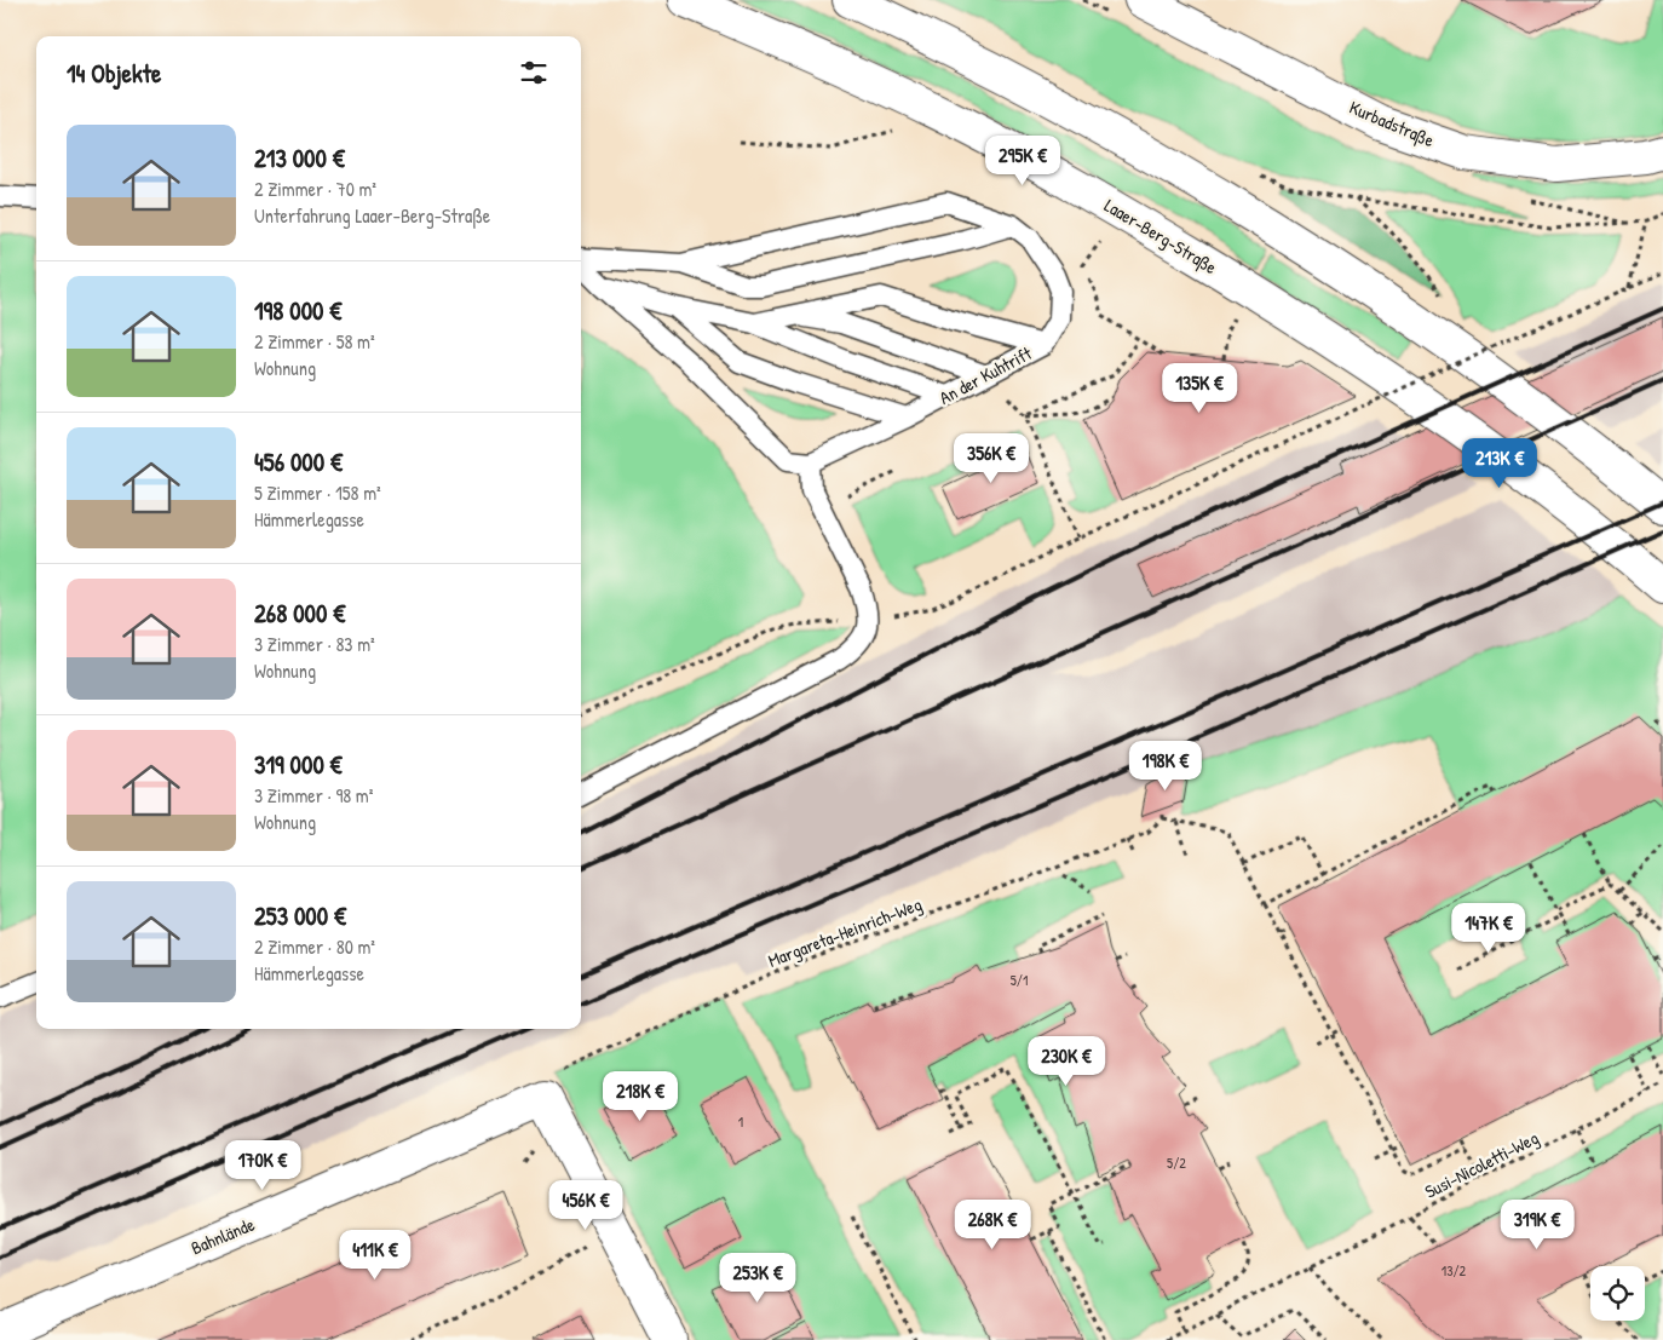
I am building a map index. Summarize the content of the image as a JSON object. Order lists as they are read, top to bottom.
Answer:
{
  "streets": {
    "main road": ["Kurbadstraße", "Laaer-Berg-Straße", "Bahnlände"],
    "lane": ["An der Kuhtrift"],
    "path": ["Margareta-Heinrich-Weg", "Susi-Nicoletti-Weg"]
  },
  "crossings": [
    ["Margareta-Heinrich-Weg", "Bahnlände"]
  ],
  "house_numbers": [
    "5/1",
    "1",
    "5/2",
    "13/2"
  ],
  "page": {
    "heading": "14 Objekte",
    "list": [
      {
        "name": "213 000 €",
        "note": "2 Zimmer · 70 m² · Unterfahrung Laaer-Berg-Straße"
      },
      {
        "name": "198 000 €",
        "note": "2 Zimmer · 58 m² · Wohnung"
      },
      {
        "name": "456 000 €",
        "note": "5 Zimmer · 158 m² · Hämmerlegasse"
      },
      {
        "name": "268 000 €",
        "note": "3 Zimmer · 83 m² · Wohnung"
      },
      {
        "name": "319 000 €",
        "note": "3 Zimmer · 98 m² · Wohnung"
      },
      {
        "name": "253 000 €",
        "note": "2 Zimmer · 80 m² · Hämmerlegasse"
      }
    ],
    "price": [
      "295K €",
      "135K €",
      "356K €",
      "213K €",
      "198K €",
      "147K €",
      "230K €",
      "218K €",
      "170K €",
      "456K €",
      "268K €",
      "319K €",
      "411K €",
      "253K €"
    ]
  }
}
